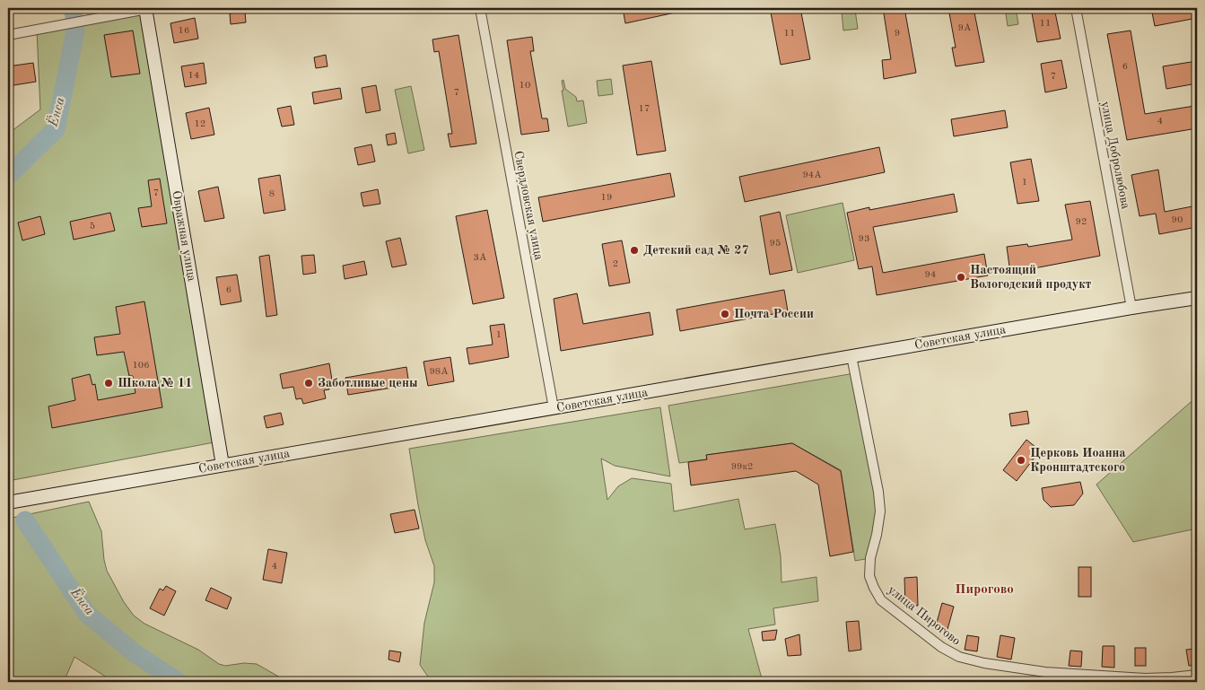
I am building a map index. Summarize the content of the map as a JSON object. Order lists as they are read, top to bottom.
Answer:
{
  "streets": {
    "main road": ["Овражная улица", "Советская улица"],
    "street": ["улица Добролюбова", "Свердловская улица", "улица Пирогово"]
  },
  "crossings": [
    ["улица Добролюбова", "Советская улица"],
    ["Свердловская улица", "Советская улица"],
    ["Овражная улица", "Советская улица"],
    ["Советская улица", "улица Пирогово"]
  ],
  "districts": ["Пирогово"],
  "water": ["Ёнса"],
  "places": [
    "Детский сад № 27",
    "Настоящий Вологодский продукт",
    "Почта России",
    "Школа № 11",
    "Заботливые цены",
    "Церковь Иоанна Кронштадтского"
  ],
  "house_numbers": [
    "11",
    "9А",
    "16",
    "11",
    "9",
    "6",
    "14",
    "7",
    "10",
    "7",
    "17",
    "4",
    "12",
    "94А",
    "1",
    "7",
    "8",
    "19",
    "90",
    "92",
    "5",
    "93",
    "95",
    "3А",
    "2",
    "94",
    "6",
    "1",
    "106",
    "98А",
    "99к2",
    "4"
  ]
}
